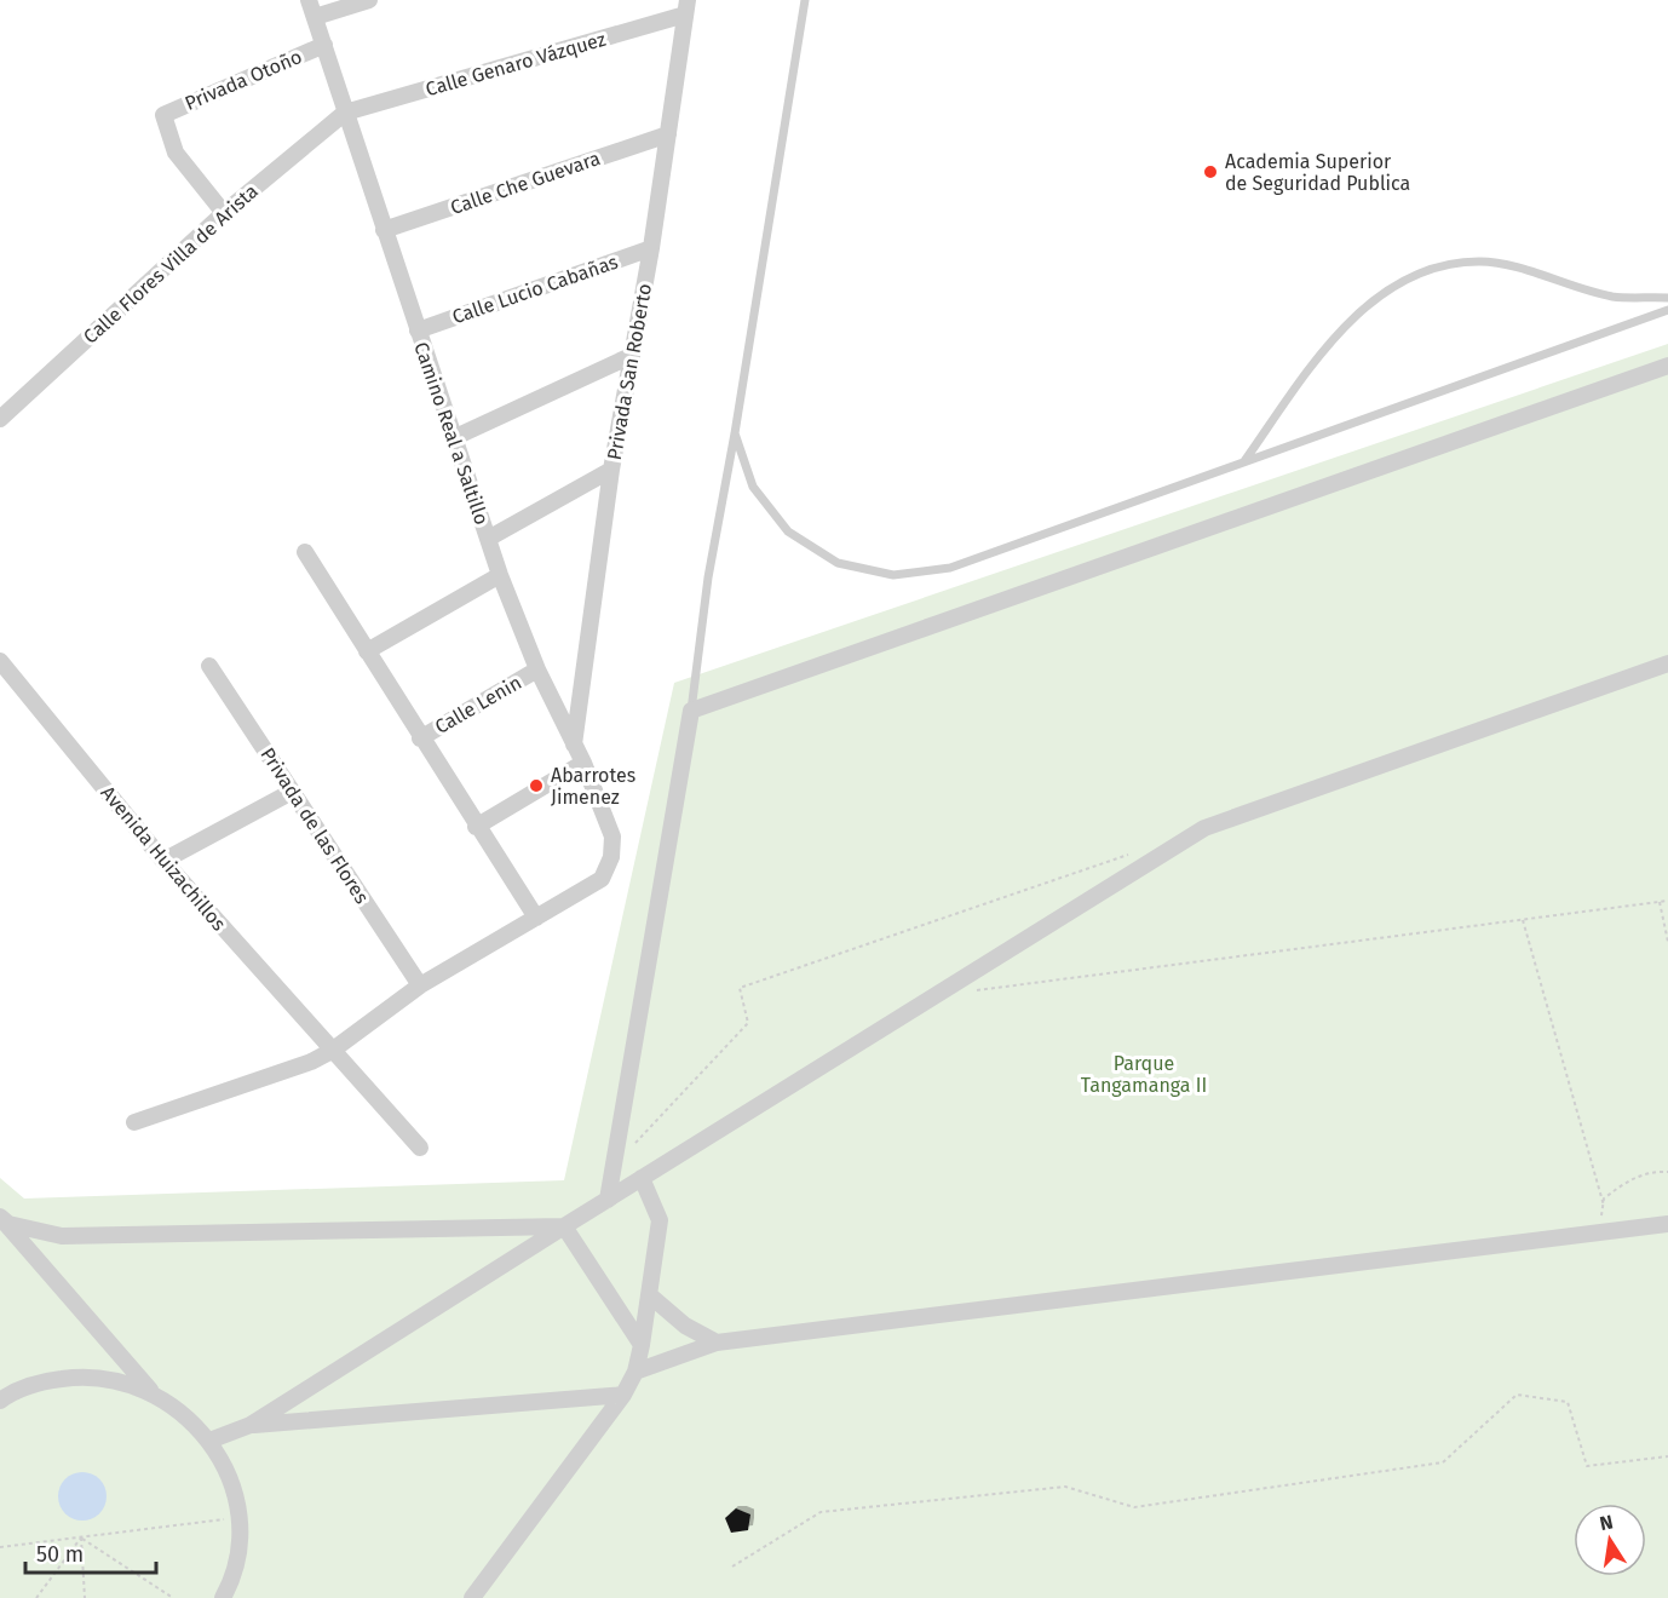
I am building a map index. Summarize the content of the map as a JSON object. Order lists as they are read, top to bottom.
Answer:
{
  "streets": {
    "street": [
      "Calle Genaro Vázquez",
      "Privada Otoño",
      "Calle Che Guevara",
      "Calle Flores Villa de Arista",
      "Calle Lucio Cabañas",
      "Privada San Roberto",
      "Camino Real a Saltillo",
      "Calle Lenin",
      "Privada de las Flores",
      "Avenida Huizachillos"
    ]
  },
  "crossings": [
    ["Calle Genaro Vázquez", "Calle Flores Villa de Arista"],
    ["Calle Genaro Vázquez", "Privada San Roberto"],
    ["Calle Genaro Vázquez", "Camino Real a Saltillo"],
    ["Privada Otoño", "Calle Flores Villa de Arista"],
    ["Privada Otoño", "Camino Real a Saltillo"],
    ["Calle Che Guevara", "Privada San Roberto"],
    ["Calle Che Guevara", "Camino Real a Saltillo"],
    ["Calle Flores Villa de Arista", "Camino Real a Saltillo"],
    ["Calle Lucio Cabañas", "Privada San Roberto"],
    ["Calle Lucio Cabañas", "Camino Real a Saltillo"],
    ["Privada San Roberto", "Camino Real a Saltillo"],
    ["Camino Real a Saltillo", "Calle Lenin"]
  ],
  "parks": ["Parque Tangamanga II"],
  "places": ["Academia Superior de Seguridad Publica", "Abarrotes Jimenez"],
  "scale_bar": "50 m",
  "north": "top"
}
